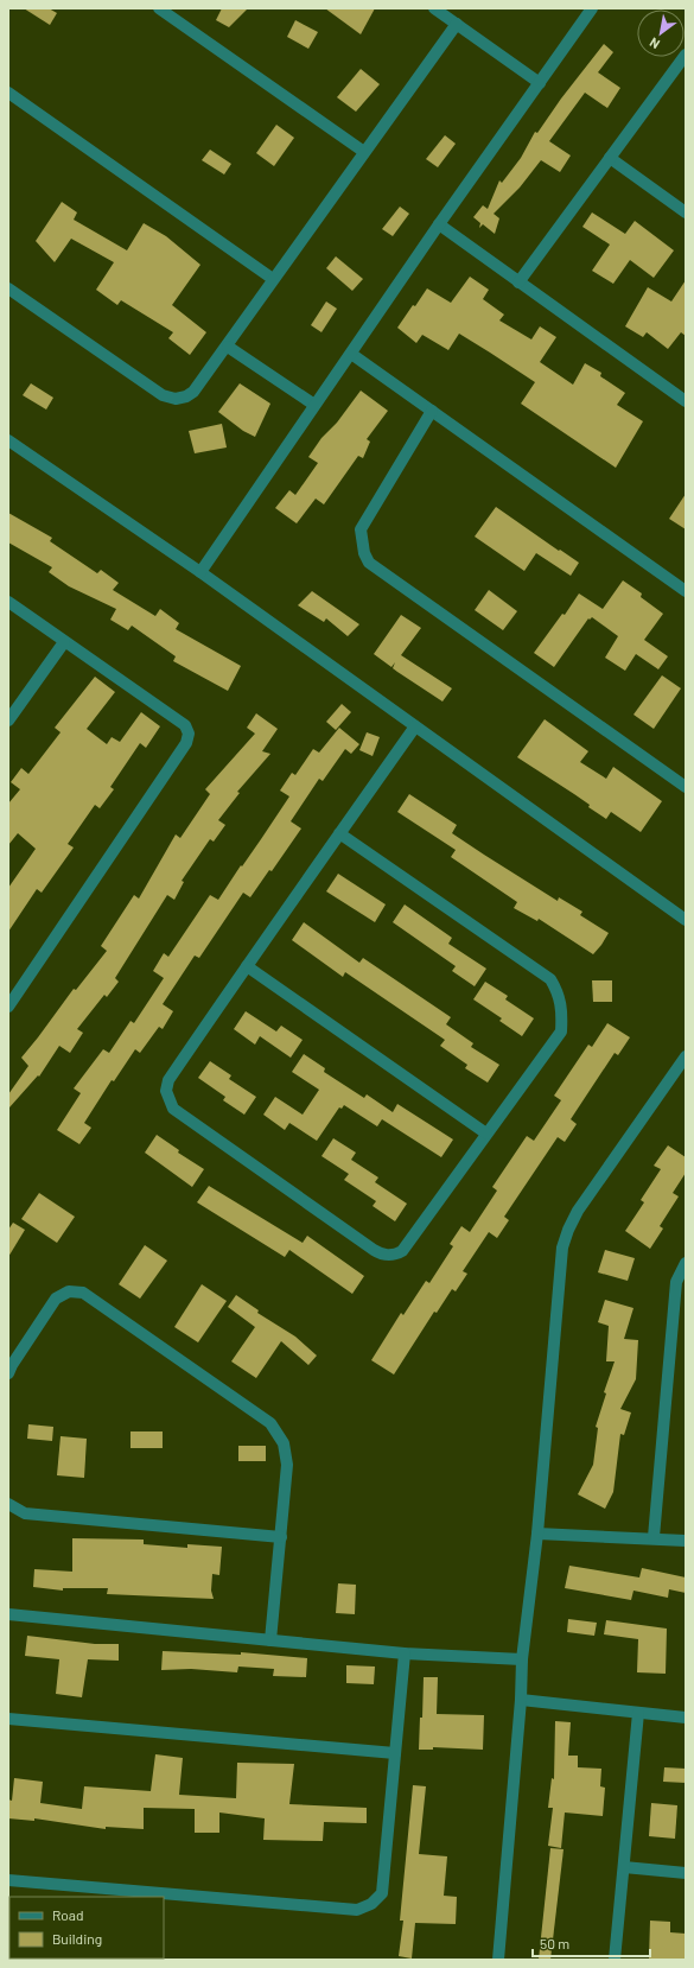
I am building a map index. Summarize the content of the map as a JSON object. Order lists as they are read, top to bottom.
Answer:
{
  "legend": ["Road", "Building"],
  "scale_bar": "50 m",
  "north": "bottom left"
}
